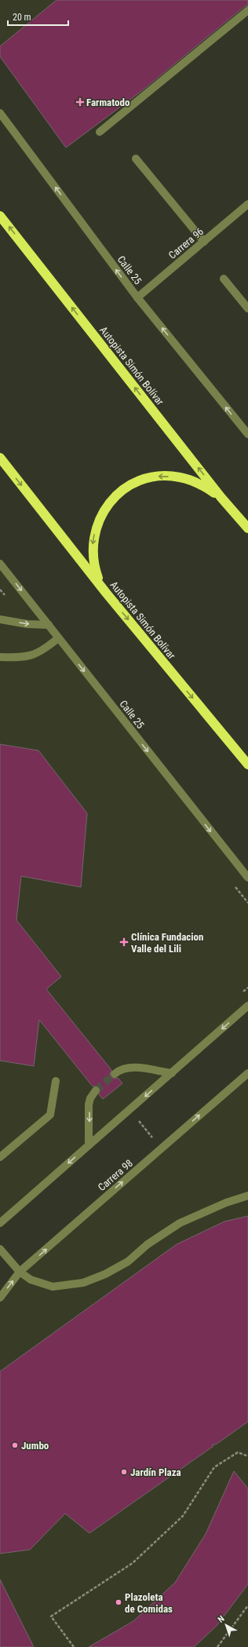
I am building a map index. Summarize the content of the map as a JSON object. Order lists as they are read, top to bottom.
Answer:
{
  "streets": {
    "highway": ["Autopista Simón Bolívar"],
    "street": ["Carrera 96", "Calle 25", "Carrera 98"]
  },
  "crossings": [
    ["Carrera 96", "Calle 25"]
  ],
  "places": {
    "health": ["Farmatodo", "Clínica Fundacion Valle del Lili"],
    "other": ["Jumbo", "Jardín Plaza", "Plazoleta de Comidas"]
  },
  "scale_bar": "20 m",
  "north": "top left"
}
